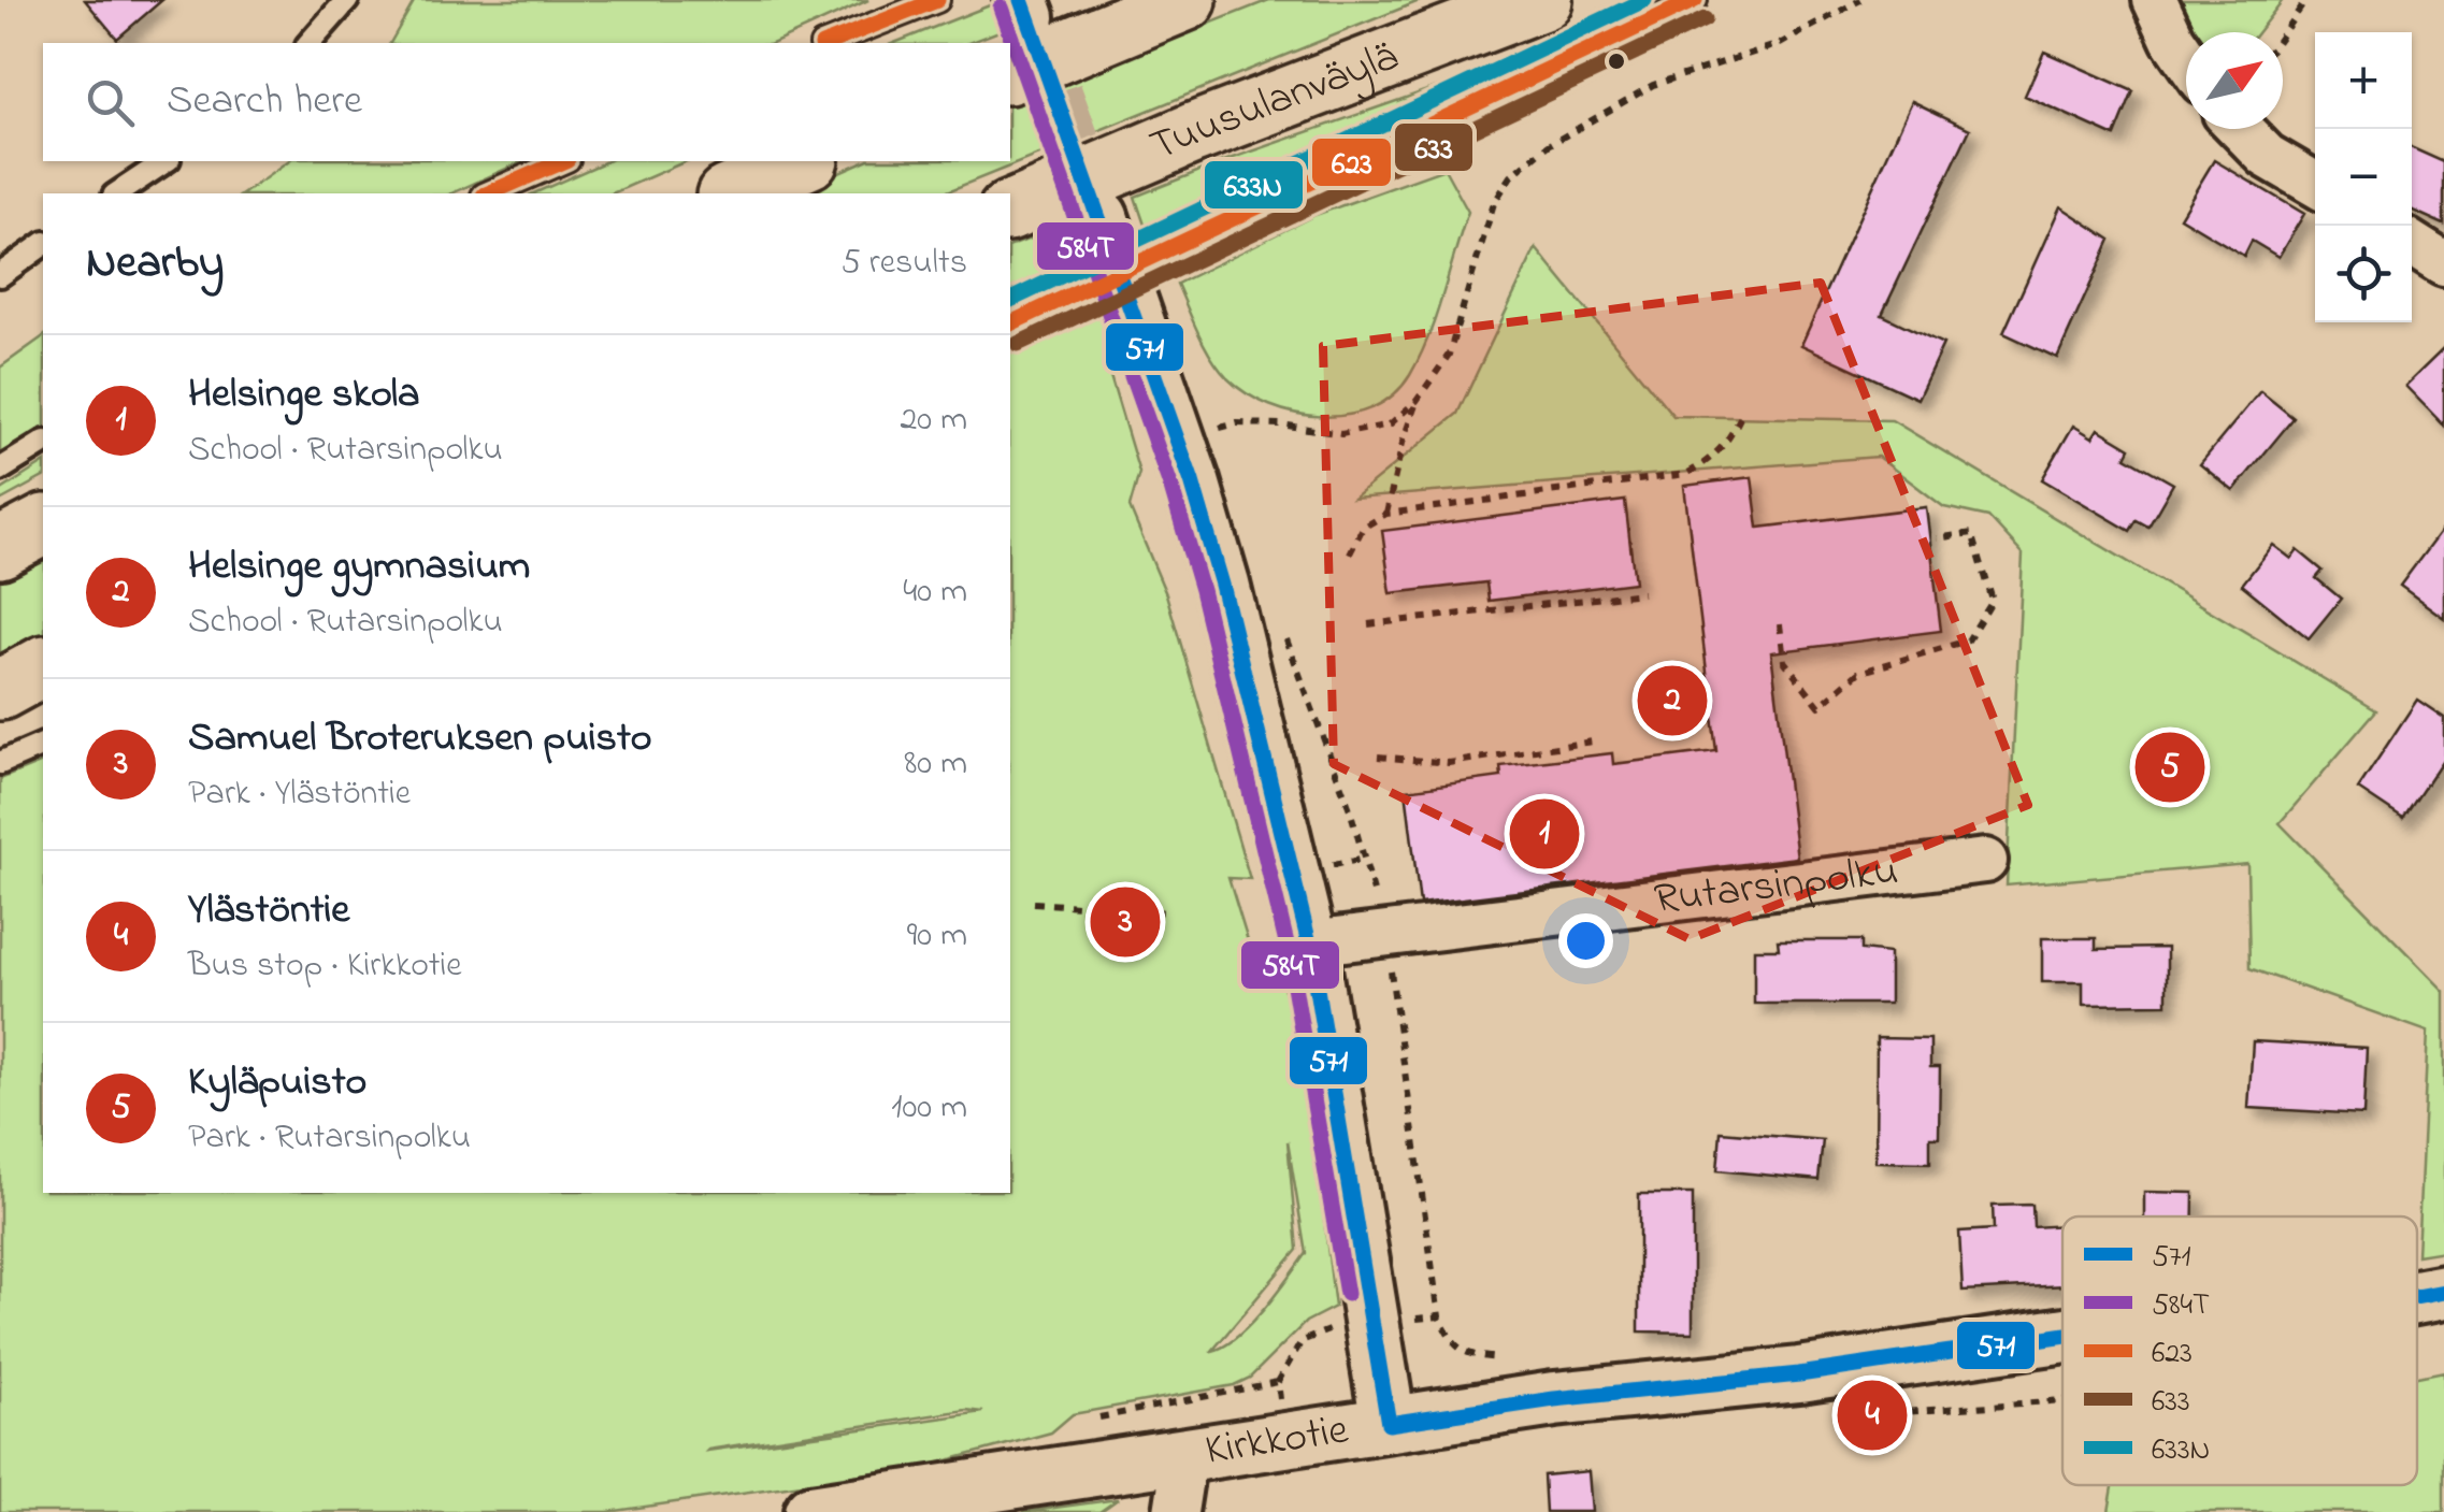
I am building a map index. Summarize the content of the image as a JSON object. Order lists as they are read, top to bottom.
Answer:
{
  "streets": {
    "highway": ["Tuusulanväylä"],
    "street": ["Rutarsinpolku", "Kirkkotie"]
  },
  "lines": [
    "transit line 571",
    "transit line 623",
    "transit line 633N",
    "transit line 584T",
    "transit line 633"
  ],
  "legend": [
    "571",
    "584T",
    "623",
    "633",
    "633N"
  ],
  "north": "top right",
  "page": {
    "map_buttons": ["+", "−"],
    "search": "Search here",
    "heading": ["Nearby", "5 results"],
    "list": [
      {
        "mark": "1",
        "name": "Helsinge skola",
        "note": "School · Rutarsinpolku",
        "value": "20 m"
      },
      {
        "mark": "2",
        "name": "Helsinge gymnasium",
        "note": "School · Rutarsinpolku",
        "value": "40 m"
      },
      {
        "mark": "3",
        "name": "Samuel Broteruksen puisto",
        "note": "Park · Ylästöntie",
        "value": "80 m"
      },
      {
        "mark": "4",
        "name": "Ylästöntie",
        "note": "Bus stop · Kirkkotie",
        "value": "90 m"
      },
      {
        "mark": "5",
        "name": "Kyläpuisto",
        "note": "Park · Rutarsinpolku",
        "value": "100 m"
      }
    ],
    "pins": [
      "2",
      "5",
      "1",
      "3",
      "4"
    ]
  }
}
